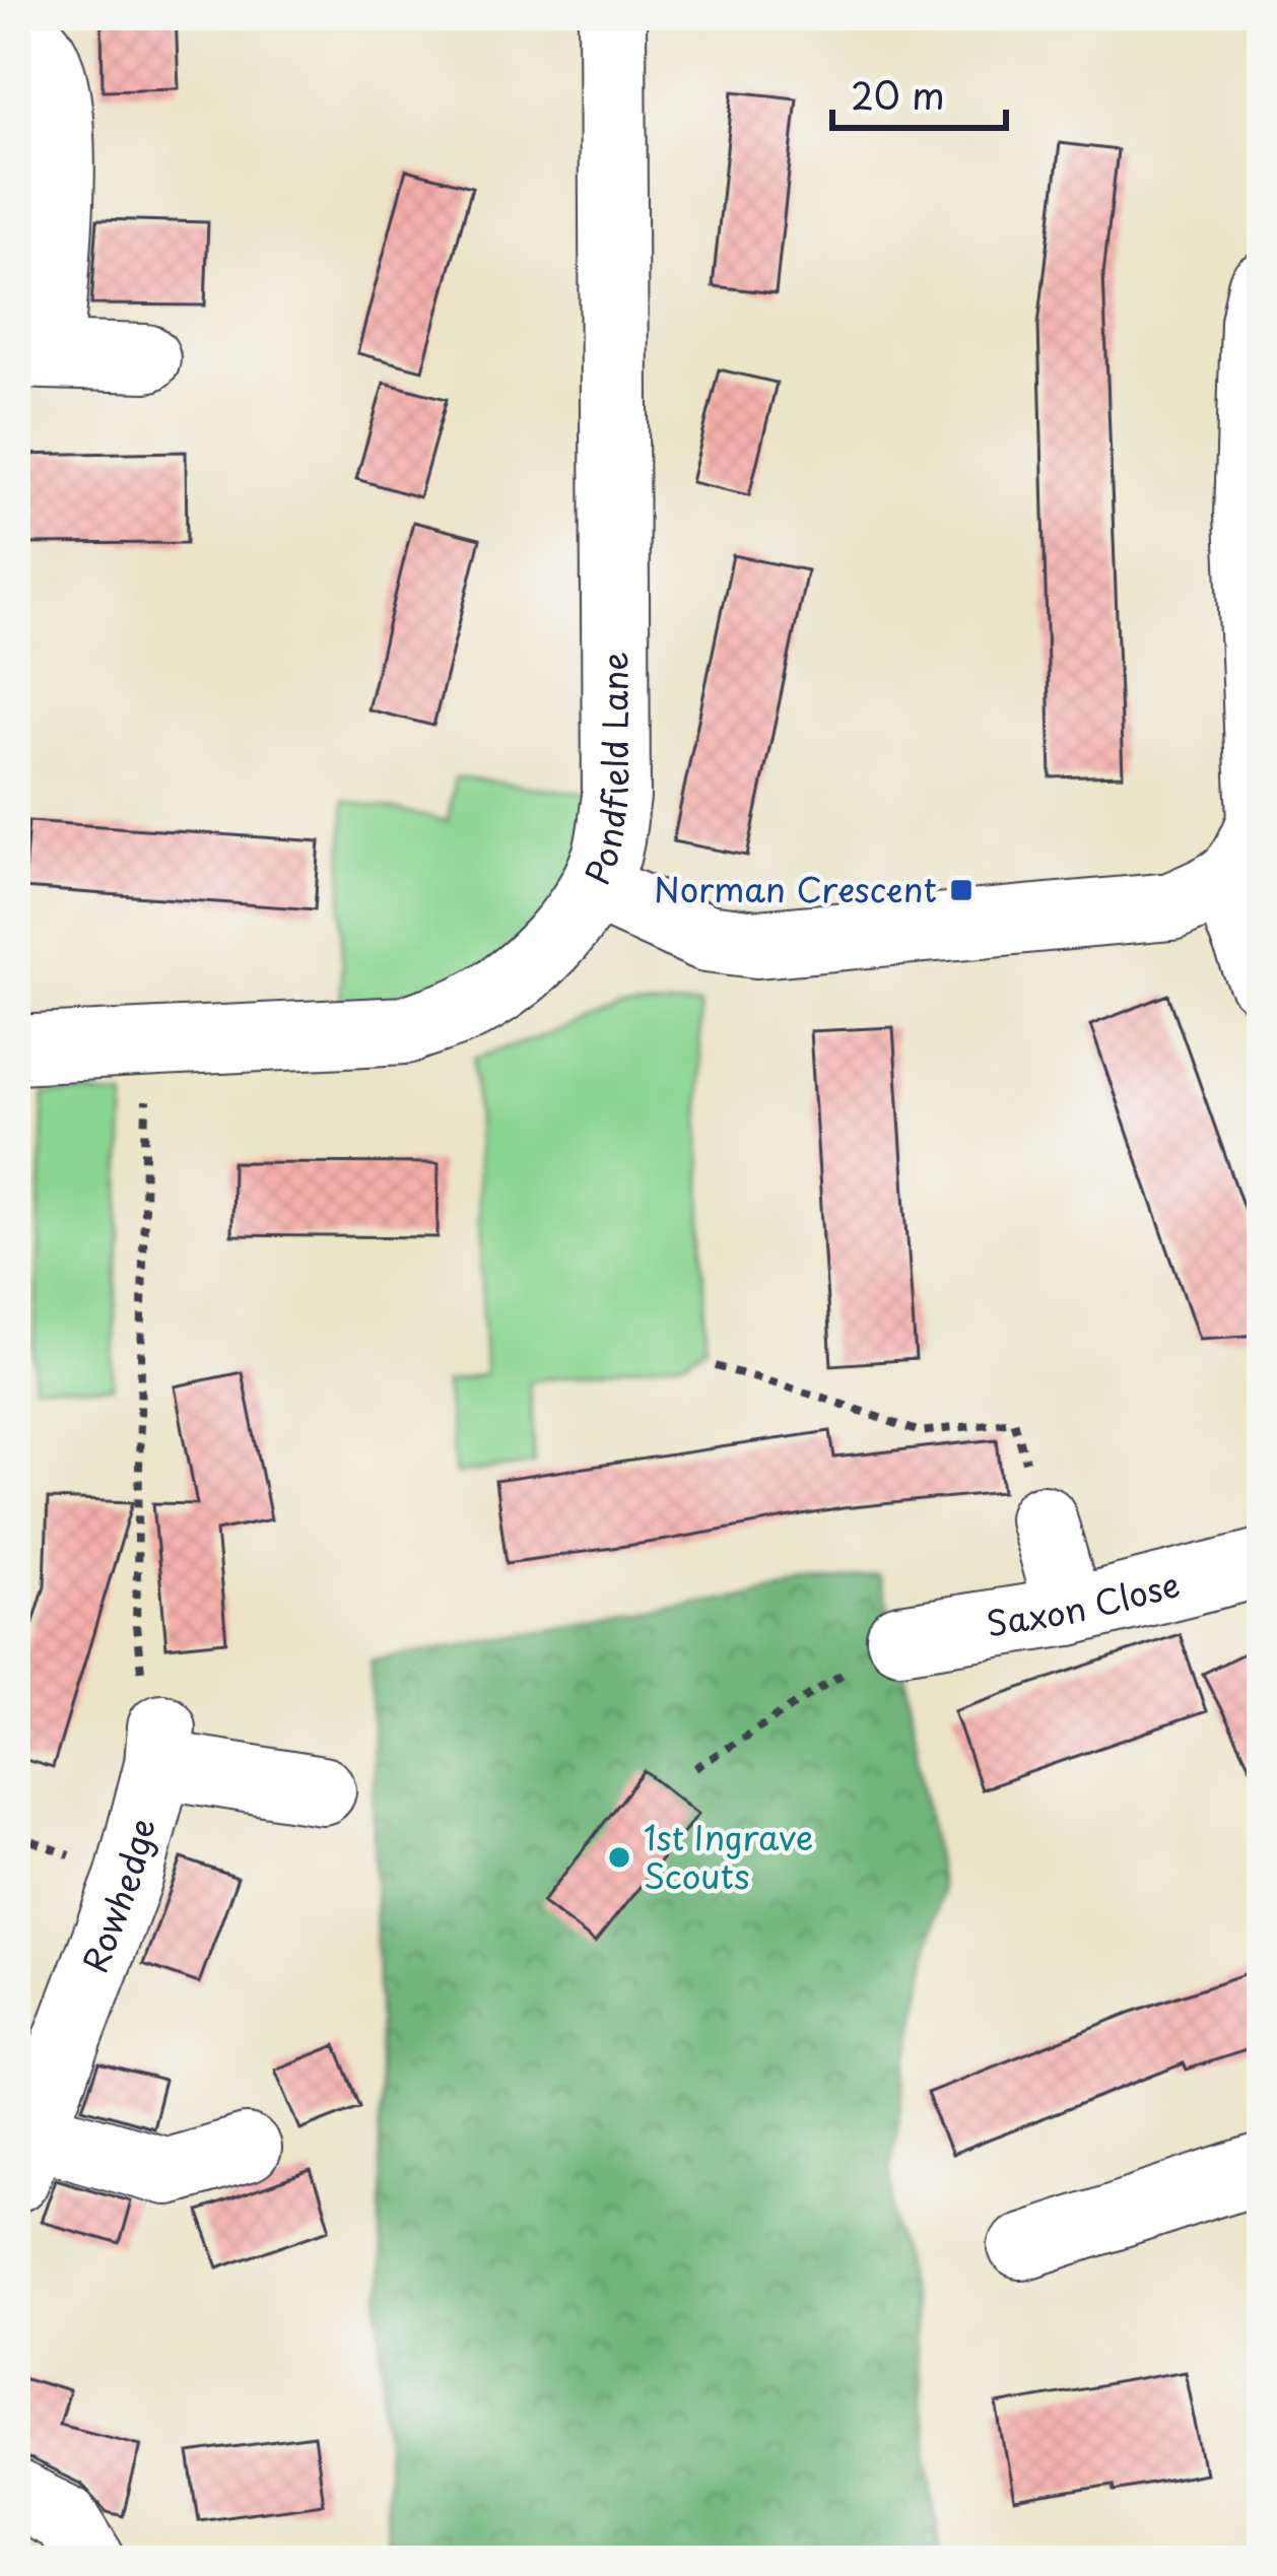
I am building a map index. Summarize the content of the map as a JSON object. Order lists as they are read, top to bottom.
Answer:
{
  "streets": {
    "street": ["Pondfield Lane", "Saxon Close", "Rowhedge"]
  },
  "places": {
    "transit": ["Norman Crescent"],
    "other": ["1st Ingrave Scouts"]
  },
  "scale_bar": "20 m"
}
